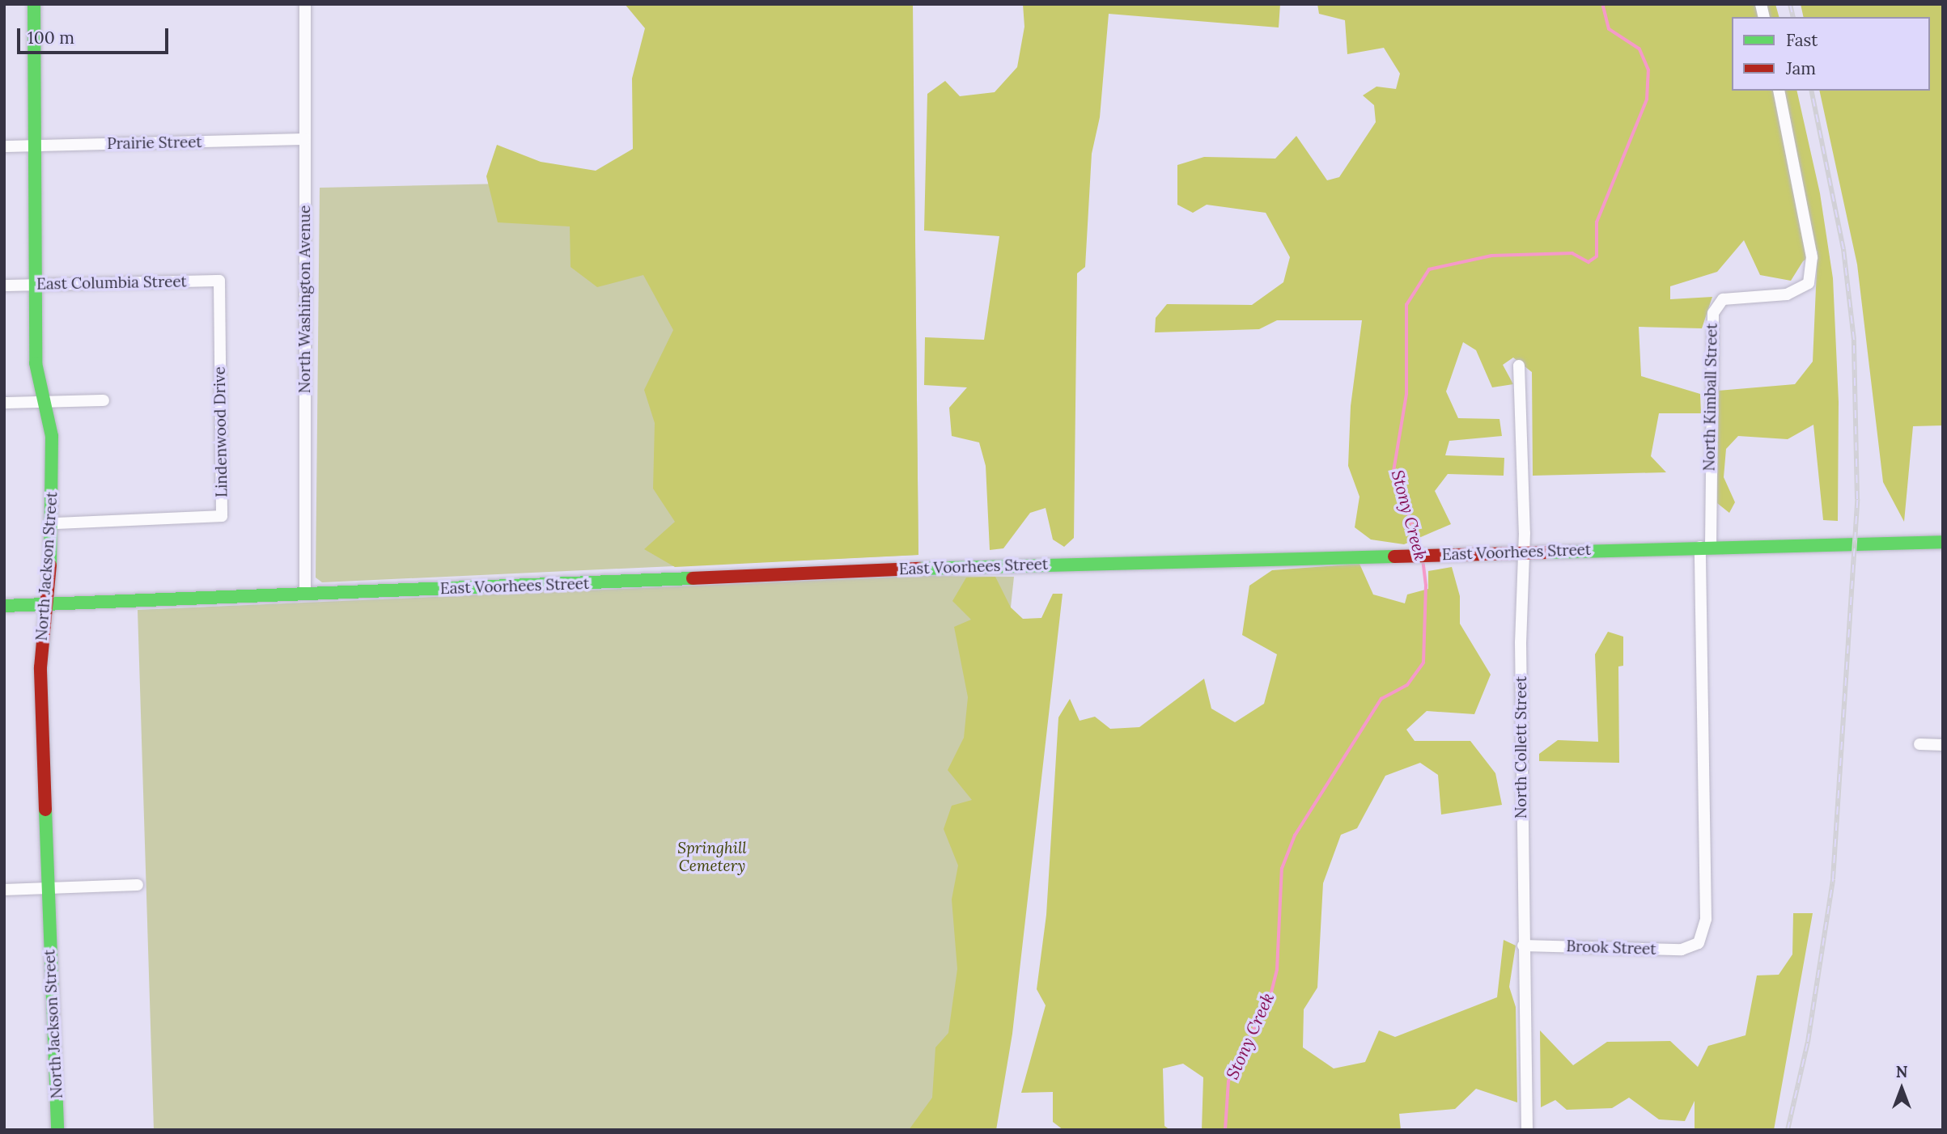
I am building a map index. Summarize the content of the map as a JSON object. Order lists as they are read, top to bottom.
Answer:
{
  "streets": {
    "main road": ["East Voorhees Street", "North Jackson Street"],
    "street": [
      "Prairie Street",
      "East Columbia Street",
      "North Washington Avenue",
      "North Kimball Street",
      "Lindenwood Drive",
      "North Collett Street",
      "Brook Street"
    ]
  },
  "crossings": [
    ["Prairie Street", "North Washington Avenue"],
    ["Prairie Street", "North Jackson Street"],
    ["East Columbia Street", "Lindenwood Drive"],
    ["East Columbia Street", "North Jackson Street"],
    ["North Washington Avenue", "East Voorhees Street"],
    ["North Kimball Street", "East Voorhees Street"],
    ["North Kimball Street", "Brook Street"],
    ["Lindenwood Drive", "North Jackson Street"],
    ["East Voorhees Street", "North Jackson Street"],
    ["East Voorhees Street", "North Collett Street"],
    ["North Collett Street", "Brook Street"]
  ],
  "water": ["Stony Creek"],
  "parks": ["Springhill Cemetery"],
  "legend": ["Fast", "Jam"],
  "scale_bar": "100 m",
  "north": "top"
}
